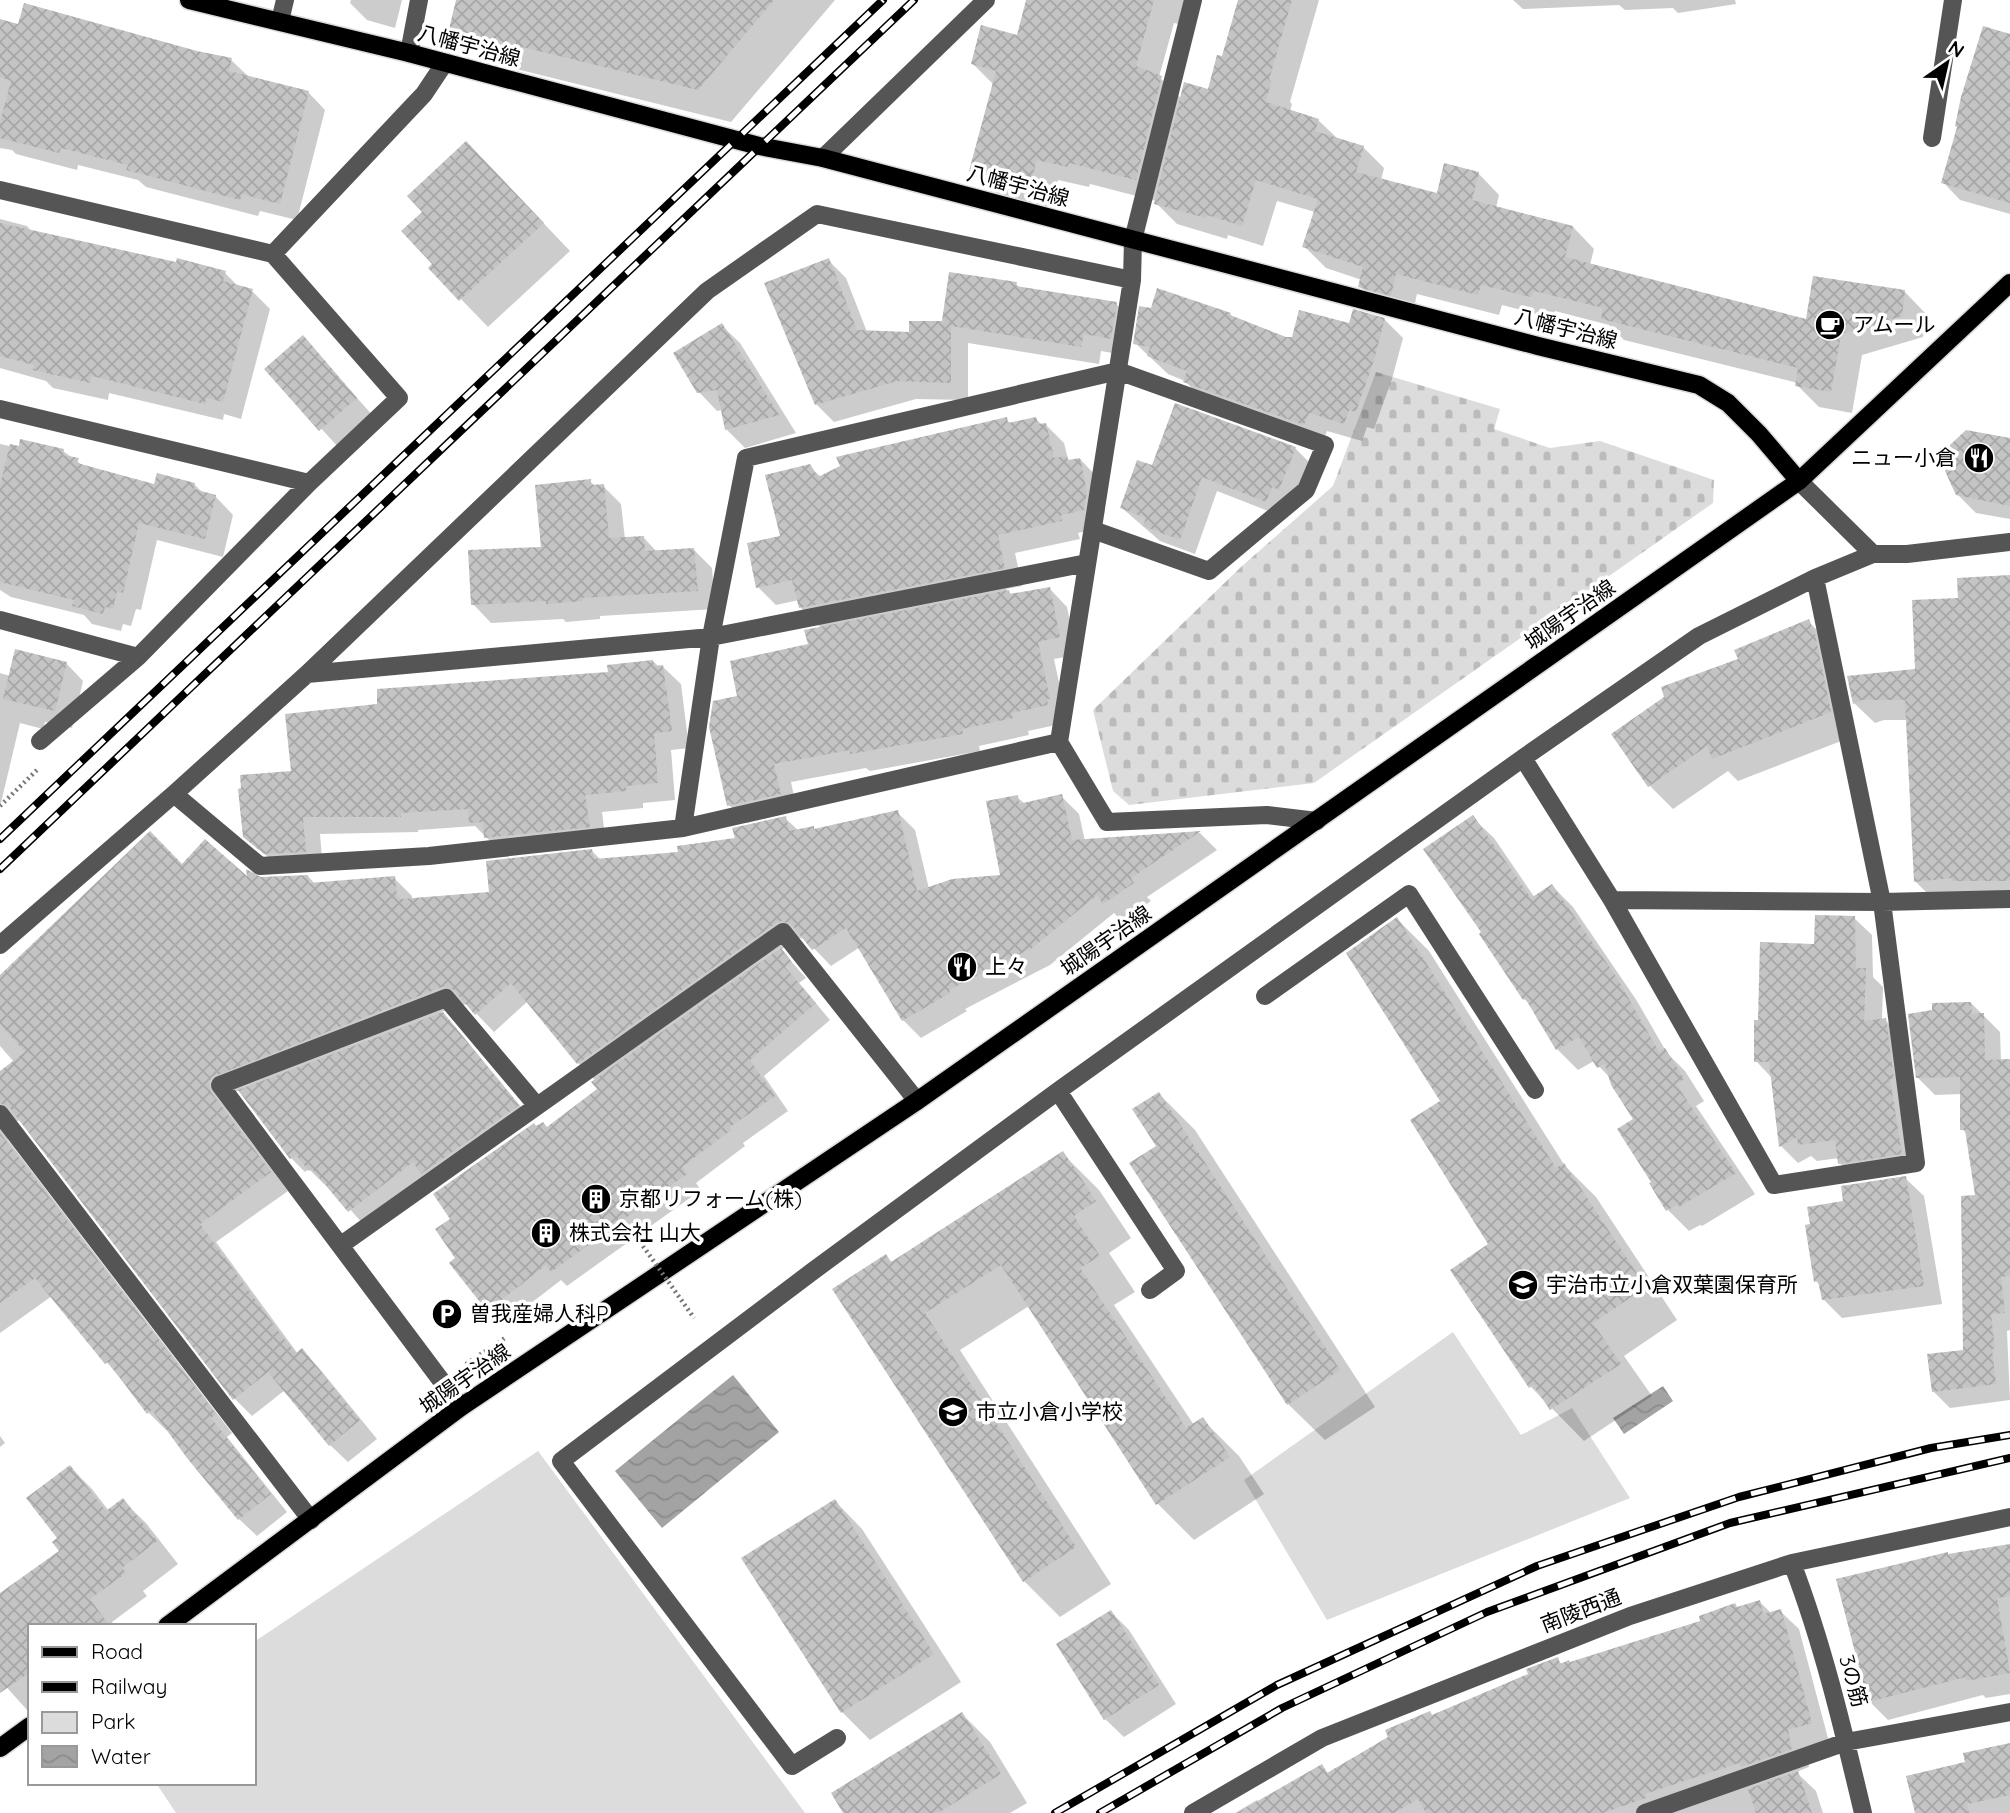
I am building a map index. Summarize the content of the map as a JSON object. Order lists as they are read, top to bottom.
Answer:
{
  "streets": {
    "main road": ["八幡宇治線", "城陽宇治線"],
    "street": ["南陵西通", "3の筋"]
  },
  "crossings": [
    ["八幡宇治線", "城陽宇治線"],
    ["南陵西通", "3の筋"]
  ],
  "places": {
    "cafe": ["アムール"],
    "restaurant": ["ニュー小倉", "上々"],
    "building": ["京都リフォーム(株)", "株式会社 山大"],
    "school or university": ["宇治市立小倉双葉園保育所", "市立小倉小学校"],
    "parking": ["曽我産婦人科P"]
  },
  "legend": [
    "Road",
    "Railway",
    "Park",
    "Water"
  ],
  "north": "top right"
}
